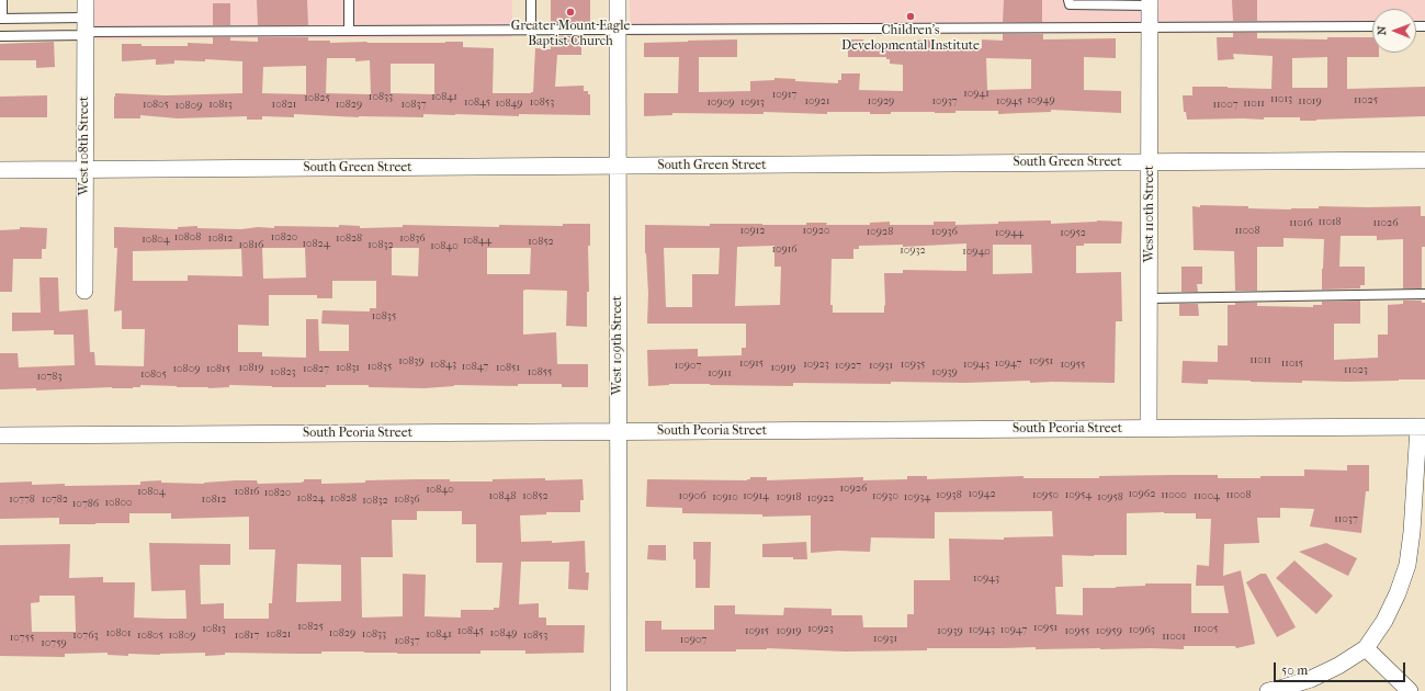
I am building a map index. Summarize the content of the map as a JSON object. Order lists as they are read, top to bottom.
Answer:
{
  "streets": {
    "street": [
      "West 108th Street",
      "South Green Street",
      "West 110th Street",
      "West 109th Street",
      "South Peoria Street"
    ]
  },
  "crossings": [
    ["West 108th Street", "South Green Street"],
    ["South Green Street", "West 110th Street"],
    ["South Green Street", "West 109th Street"],
    ["West 110th Street", "South Peoria Street"],
    ["West 109th Street", "South Peoria Street"]
  ],
  "places": ["Greater Mount Eagle Baptist Church", "Children's Developmental Institute"],
  "house_numbers": [
    "10941",
    "10917",
    "10833",
    "10841",
    "10825",
    "11013",
    "10949",
    "11025",
    "10921",
    "10929",
    "10937",
    "10945",
    "11019",
    "10845",
    "10853",
    "10909",
    "10913",
    "10849",
    "11011",
    "10805",
    "10813",
    "10821",
    "10829",
    "10837",
    "11007",
    "10809",
    "11018",
    "11016",
    "11026",
    "10912",
    "10920",
    "11008",
    "10928",
    "10936",
    "10944",
    "10952",
    "10808",
    "10820",
    "10812",
    "10828",
    "10836",
    "10804",
    "10844",
    "10852",
    "10824",
    "10816",
    "10832",
    "10840",
    "10916",
    "10932",
    "10940",
    "10835",
    "11011",
    "10839",
    "10951",
    "10915",
    "10947",
    "11015",
    "10843",
    "10923",
    "10935",
    "10943",
    "10955",
    "10907",
    "10927",
    "10931",
    "10835",
    "10847",
    "10819",
    "10831",
    "10851",
    "10919",
    "10809",
    "10815",
    "10827",
    "11023",
    "10823",
    "10855",
    "10939",
    "10911",
    "10805",
    "10783",
    "10926",
    "10840",
    "10804",
    "10816",
    "10820",
    "10942",
    "10962",
    "10938",
    "10950",
    "10954",
    "11000",
    "11008",
    "10848",
    "10852",
    "10906",
    "10914",
    "10930",
    "11004",
    "10910",
    "10918",
    "10934",
    "10958",
    "10824",
    "10828",
    "10922",
    "10778",
    "10782",
    "10812",
    "10836",
    "10832",
    "10800",
    "10786",
    "11037",
    "10943",
    "10825",
    "10951",
    "10813",
    "10923",
    "11005",
    "10943",
    "10947",
    "10963",
    "10845",
    "10915",
    "10919",
    "10939",
    "10955",
    "10959",
    "10801",
    "10829",
    "10849",
    "10821",
    "10833",
    "10841",
    "10763",
    "10805",
    "10809",
    "10817",
    "10853",
    "11001",
    "10755",
    "10931",
    "10907",
    "10837",
    "10759"
  ],
  "scale_bar": "50 m",
  "north": "left"
}
